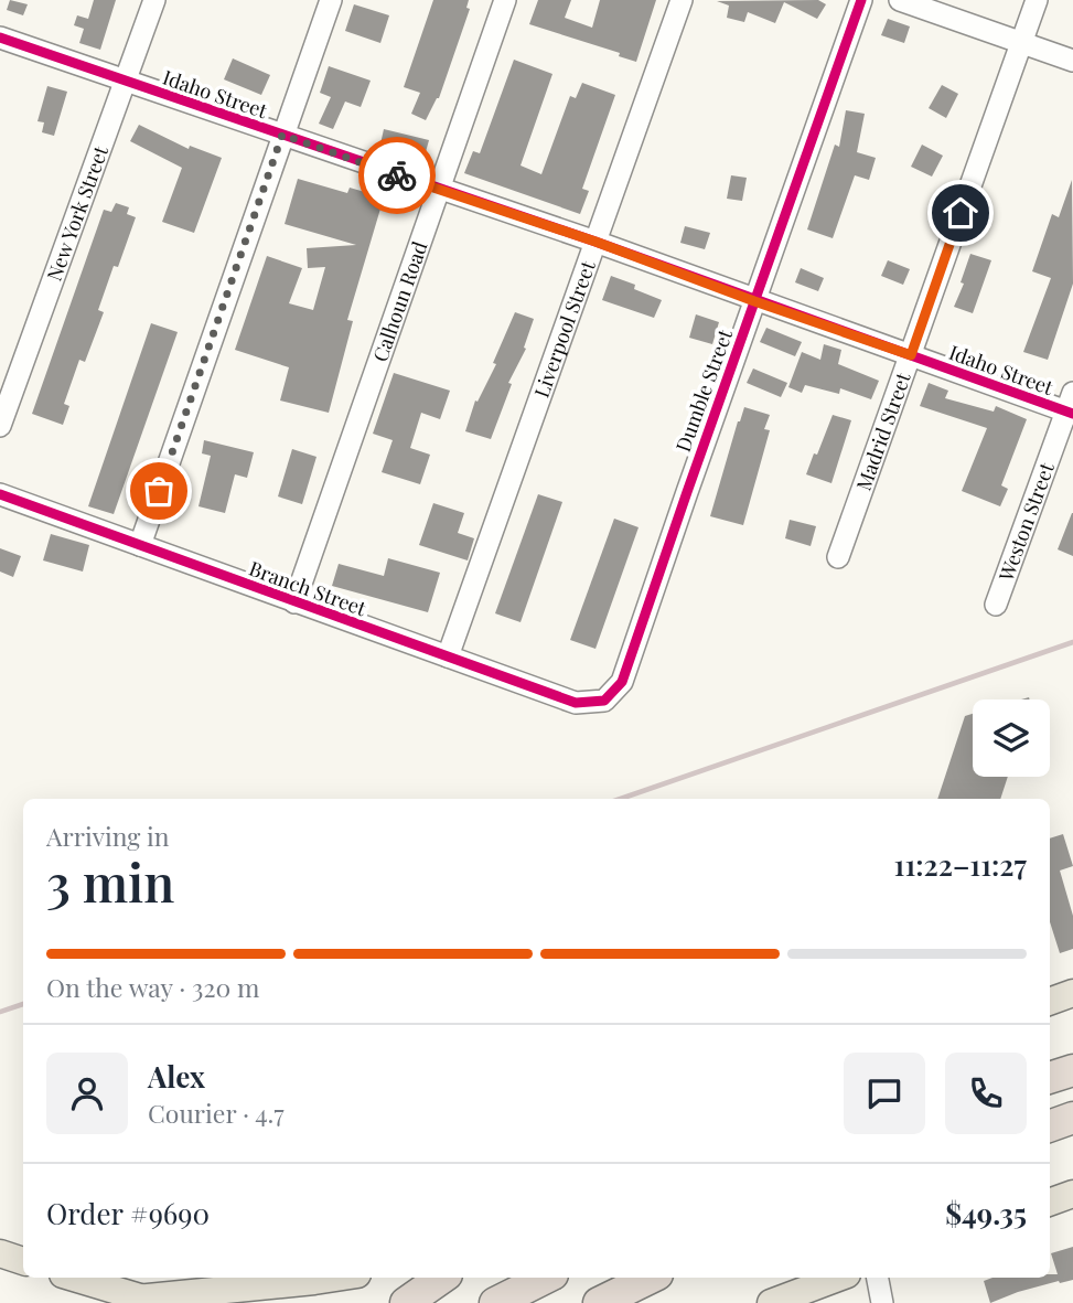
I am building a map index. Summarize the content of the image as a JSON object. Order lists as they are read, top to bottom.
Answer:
{
  "streets": {
    "street": [
      "Idaho Street",
      "New York Street",
      "Calhoun Road",
      "Liverpool Street",
      "Dumble Street",
      "Madrid Street",
      "Weston Street",
      "Branch Street"
    ]
  },
  "crossings": [
    ["Idaho Street", "New York Street"],
    ["Idaho Street", "Calhoun Road"],
    ["Idaho Street", "Liverpool Street"],
    ["Idaho Street", "Dumble Street"],
    ["Idaho Street", "Madrid Street"],
    ["Idaho Street", "Weston Street"],
    ["Calhoun Road", "Branch Street"],
    ["Liverpool Street", "Branch Street"],
    ["Dumble Street", "Branch Street"]
  ],
  "page": {
    "heading": ["3 min", "Arriving in", "11:22–11:27"],
    "panel": [
      "Alex",
      "Courier · 4.7",
      "Order #9690",
      "$49.35"
    ],
    "bar": "On the way · 320 m"
  }
}
